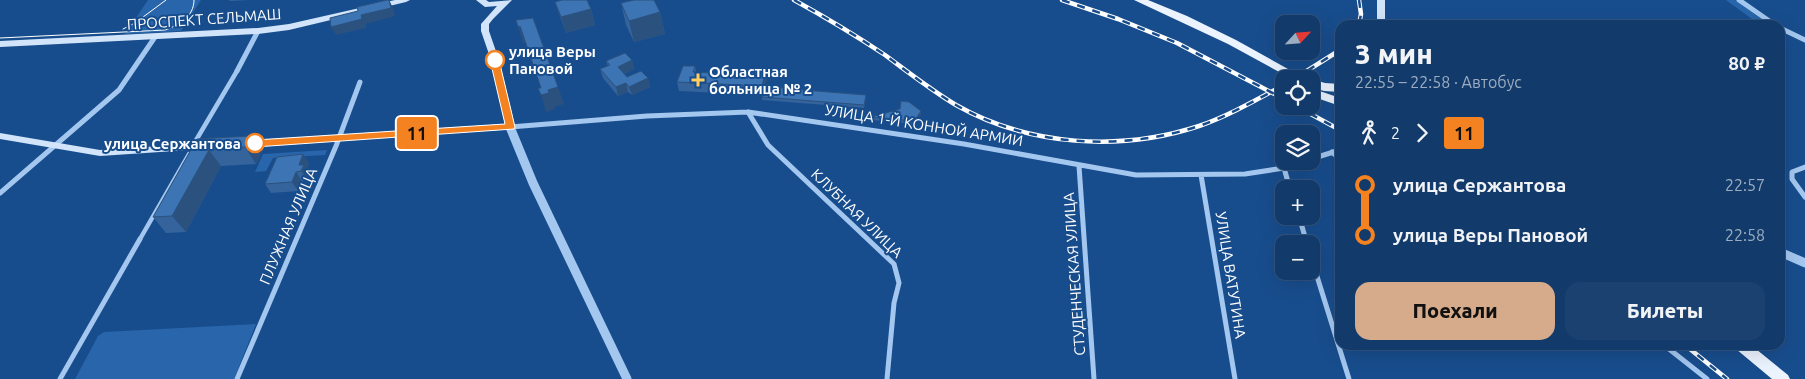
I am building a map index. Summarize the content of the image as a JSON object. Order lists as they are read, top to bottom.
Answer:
{
  "streets": {
    "main road": ["ПРОСПЕКТ СЕЛЬМАШ", "УЛИЦА 1-Й КОННОЙ АРМИИ"],
    "street": [
      "КЛУБНАЯ УЛИЦА",
      "ПЛУЖНАЯ УЛИЦА",
      "СТУДЕНЧЕСКАЯ УЛИЦА",
      "УЛИЦА ВАТУТИНА"
    ]
  },
  "crossings": [
    ["УЛИЦА 1-Й КОННОЙ АРМИИ", "КЛУБНАЯ УЛИЦА"],
    ["УЛИЦА 1-Й КОННОЙ АРМИИ", "ПЛУЖНАЯ УЛИЦА"],
    ["УЛИЦА 1-Й КОННОЙ АРМИИ", "СТУДЕНЧЕСКАЯ УЛИЦА"],
    ["УЛИЦА 1-Й КОННОЙ АРМИИ", "УЛИЦА ВАТУТИНА"]
  ],
  "places": {
    "other": ["улица Веры Пановой", "улица Сержантова"],
    "health": ["Областная больница № 2"]
  },
  "lines": ["bus line 11"],
  "north": "top right",
  "page": {
    "on_map": "11",
    "map_buttons": ["+", "−"],
    "heading": ["3 мин", "22:55 – 22:58 · Автобус", "80 ₽"],
    "legs": ["2", "11"],
    "list": [
      {
        "name": "улица Сержантова",
        "value": "22:57"
      },
      {
        "name": "улица Веры Пановой",
        "value": "22:58"
      }
    ],
    "buttons": ["Поехали", "Билеты"]
  }
}
